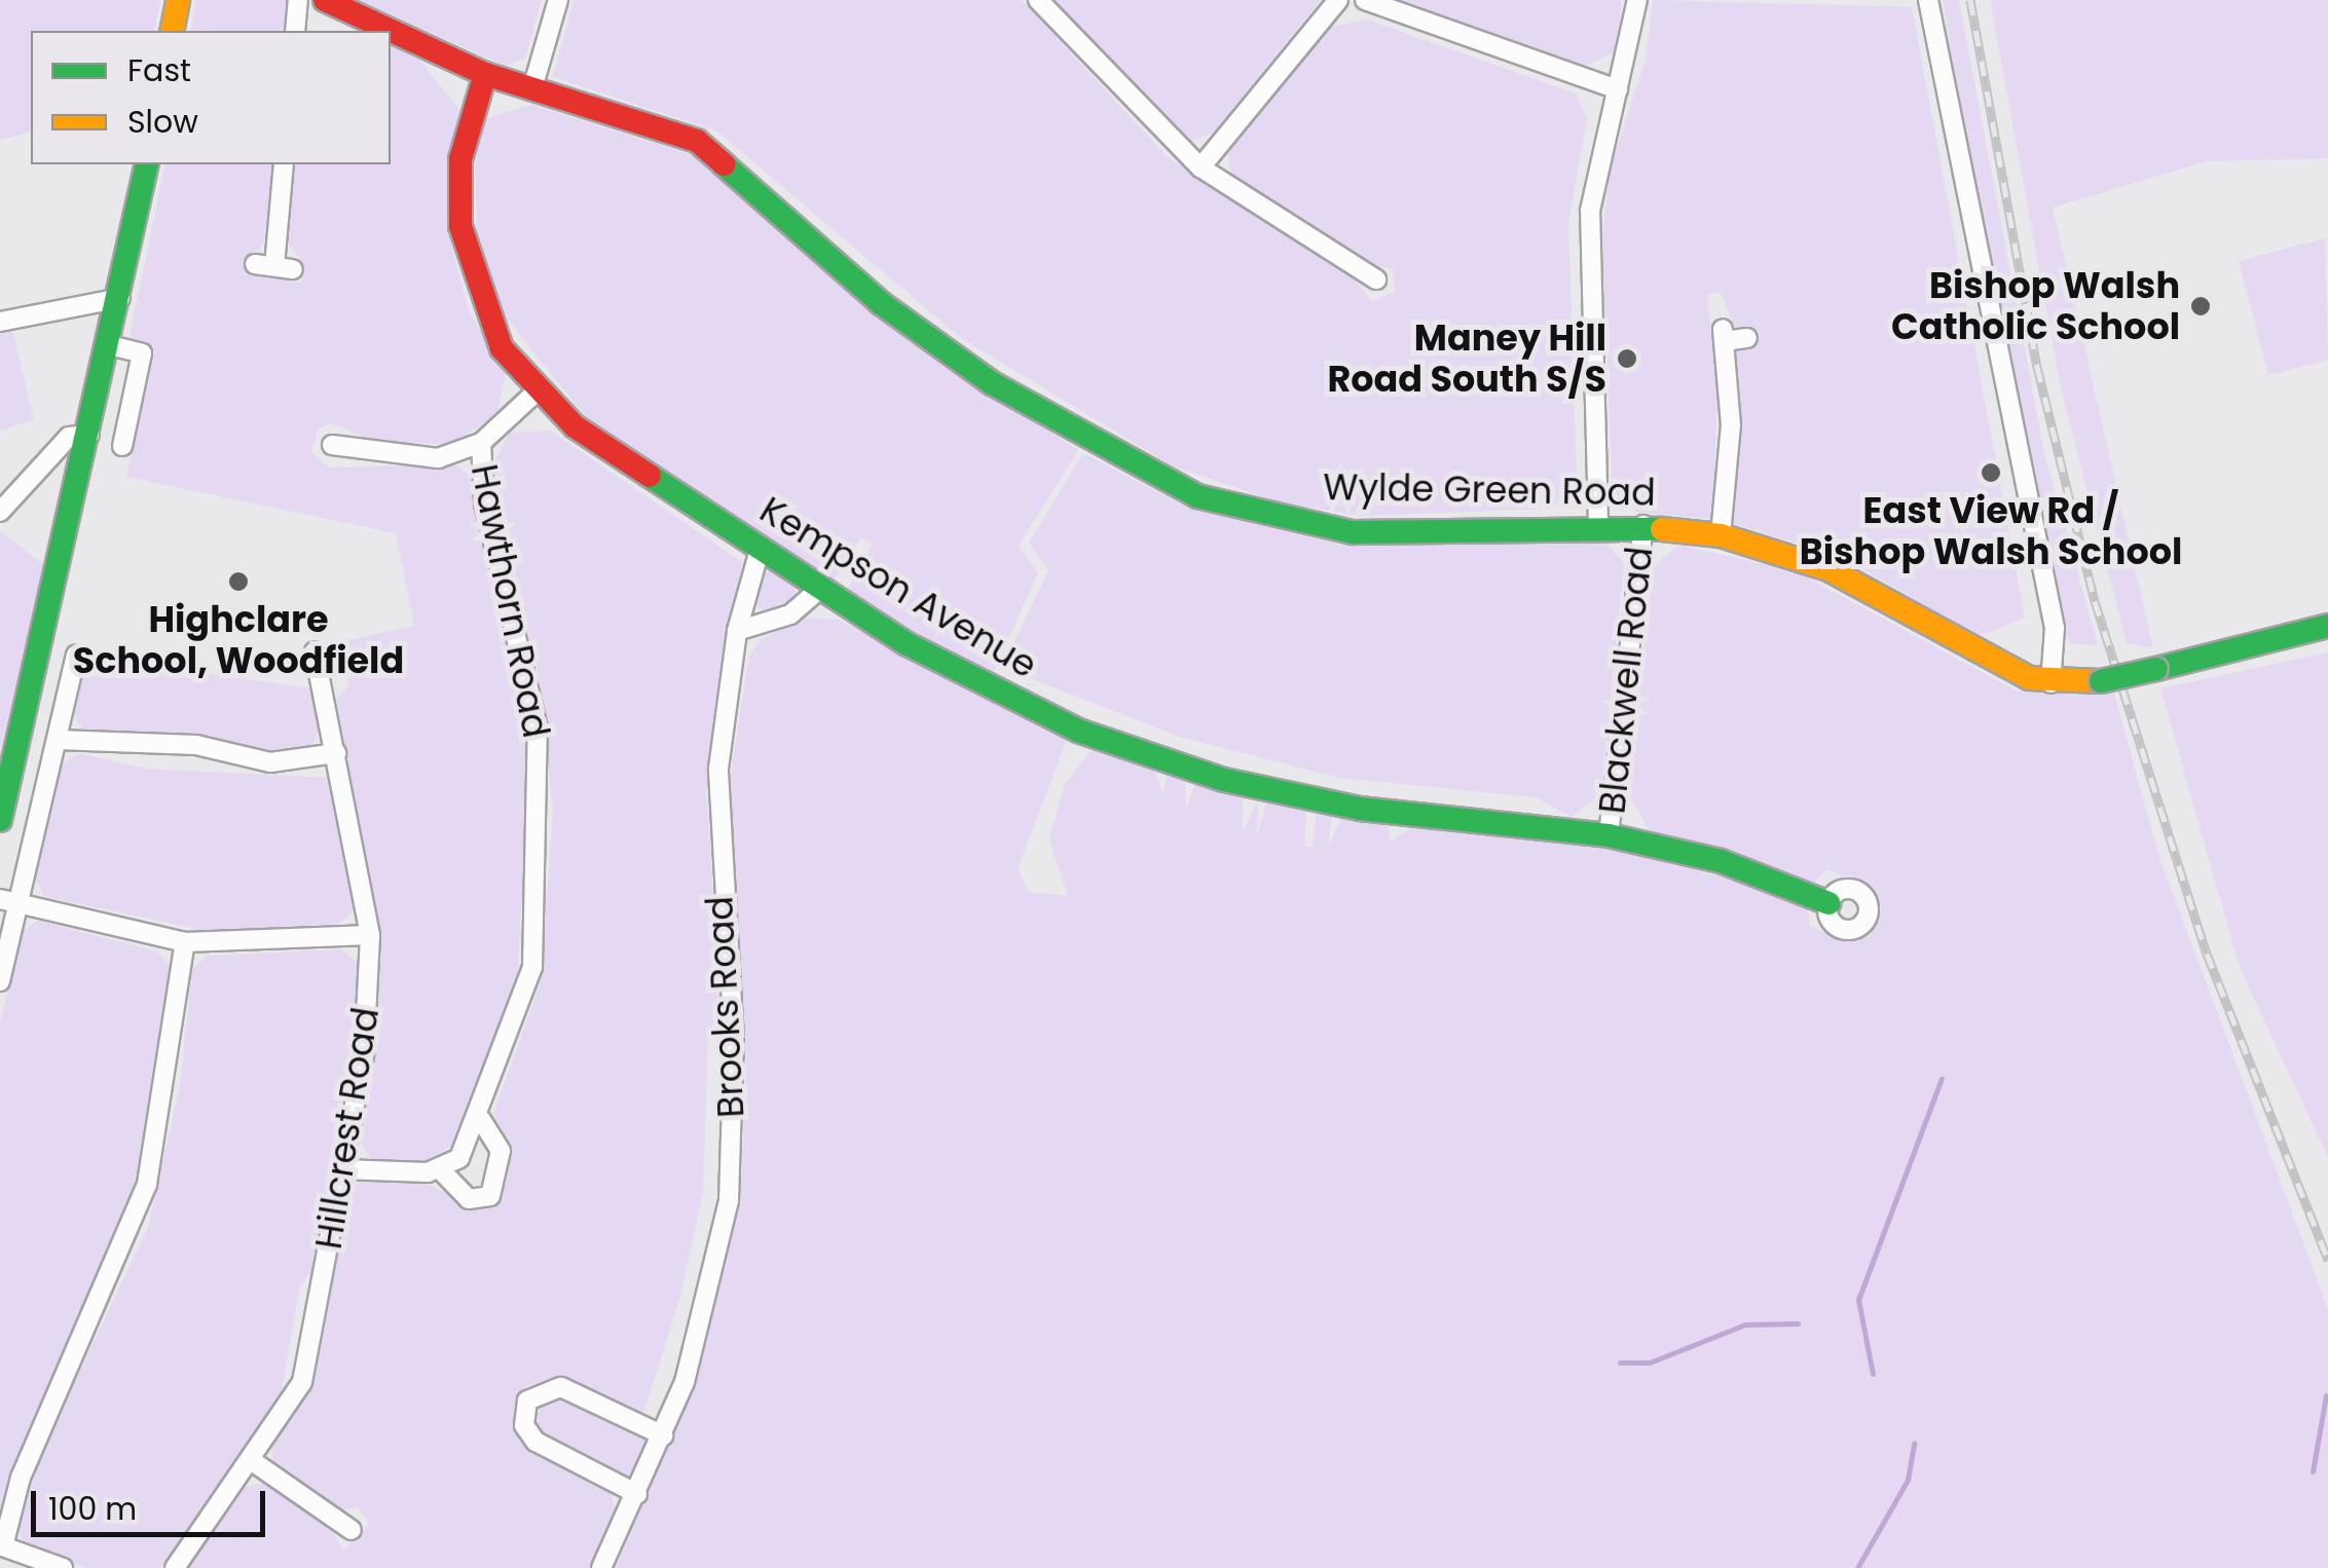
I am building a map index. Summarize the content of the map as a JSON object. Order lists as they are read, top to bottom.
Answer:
{
  "streets": {
    "street": [
      "Wylde Green Road",
      "Kempson Avenue",
      "Hawthorn Road",
      "Blackwell Road",
      "Brooks Road",
      "Hillcrest Road"
    ]
  },
  "crossings": [
    ["Wylde Green Road", "Kempson Avenue"],
    ["Wylde Green Road", "Blackwell Road"],
    ["Kempson Avenue", "Blackwell Road"],
    ["Kempson Avenue", "Brooks Road"]
  ],
  "places": [
    "Bishop Walsh Catholic School",
    "Maney Hill Road South S/S",
    "East View Rd / Bishop Walsh School",
    "Highclare School, Woodfield"
  ],
  "legend": ["Fast", "Slow"],
  "scale_bar": "100 m"
}
